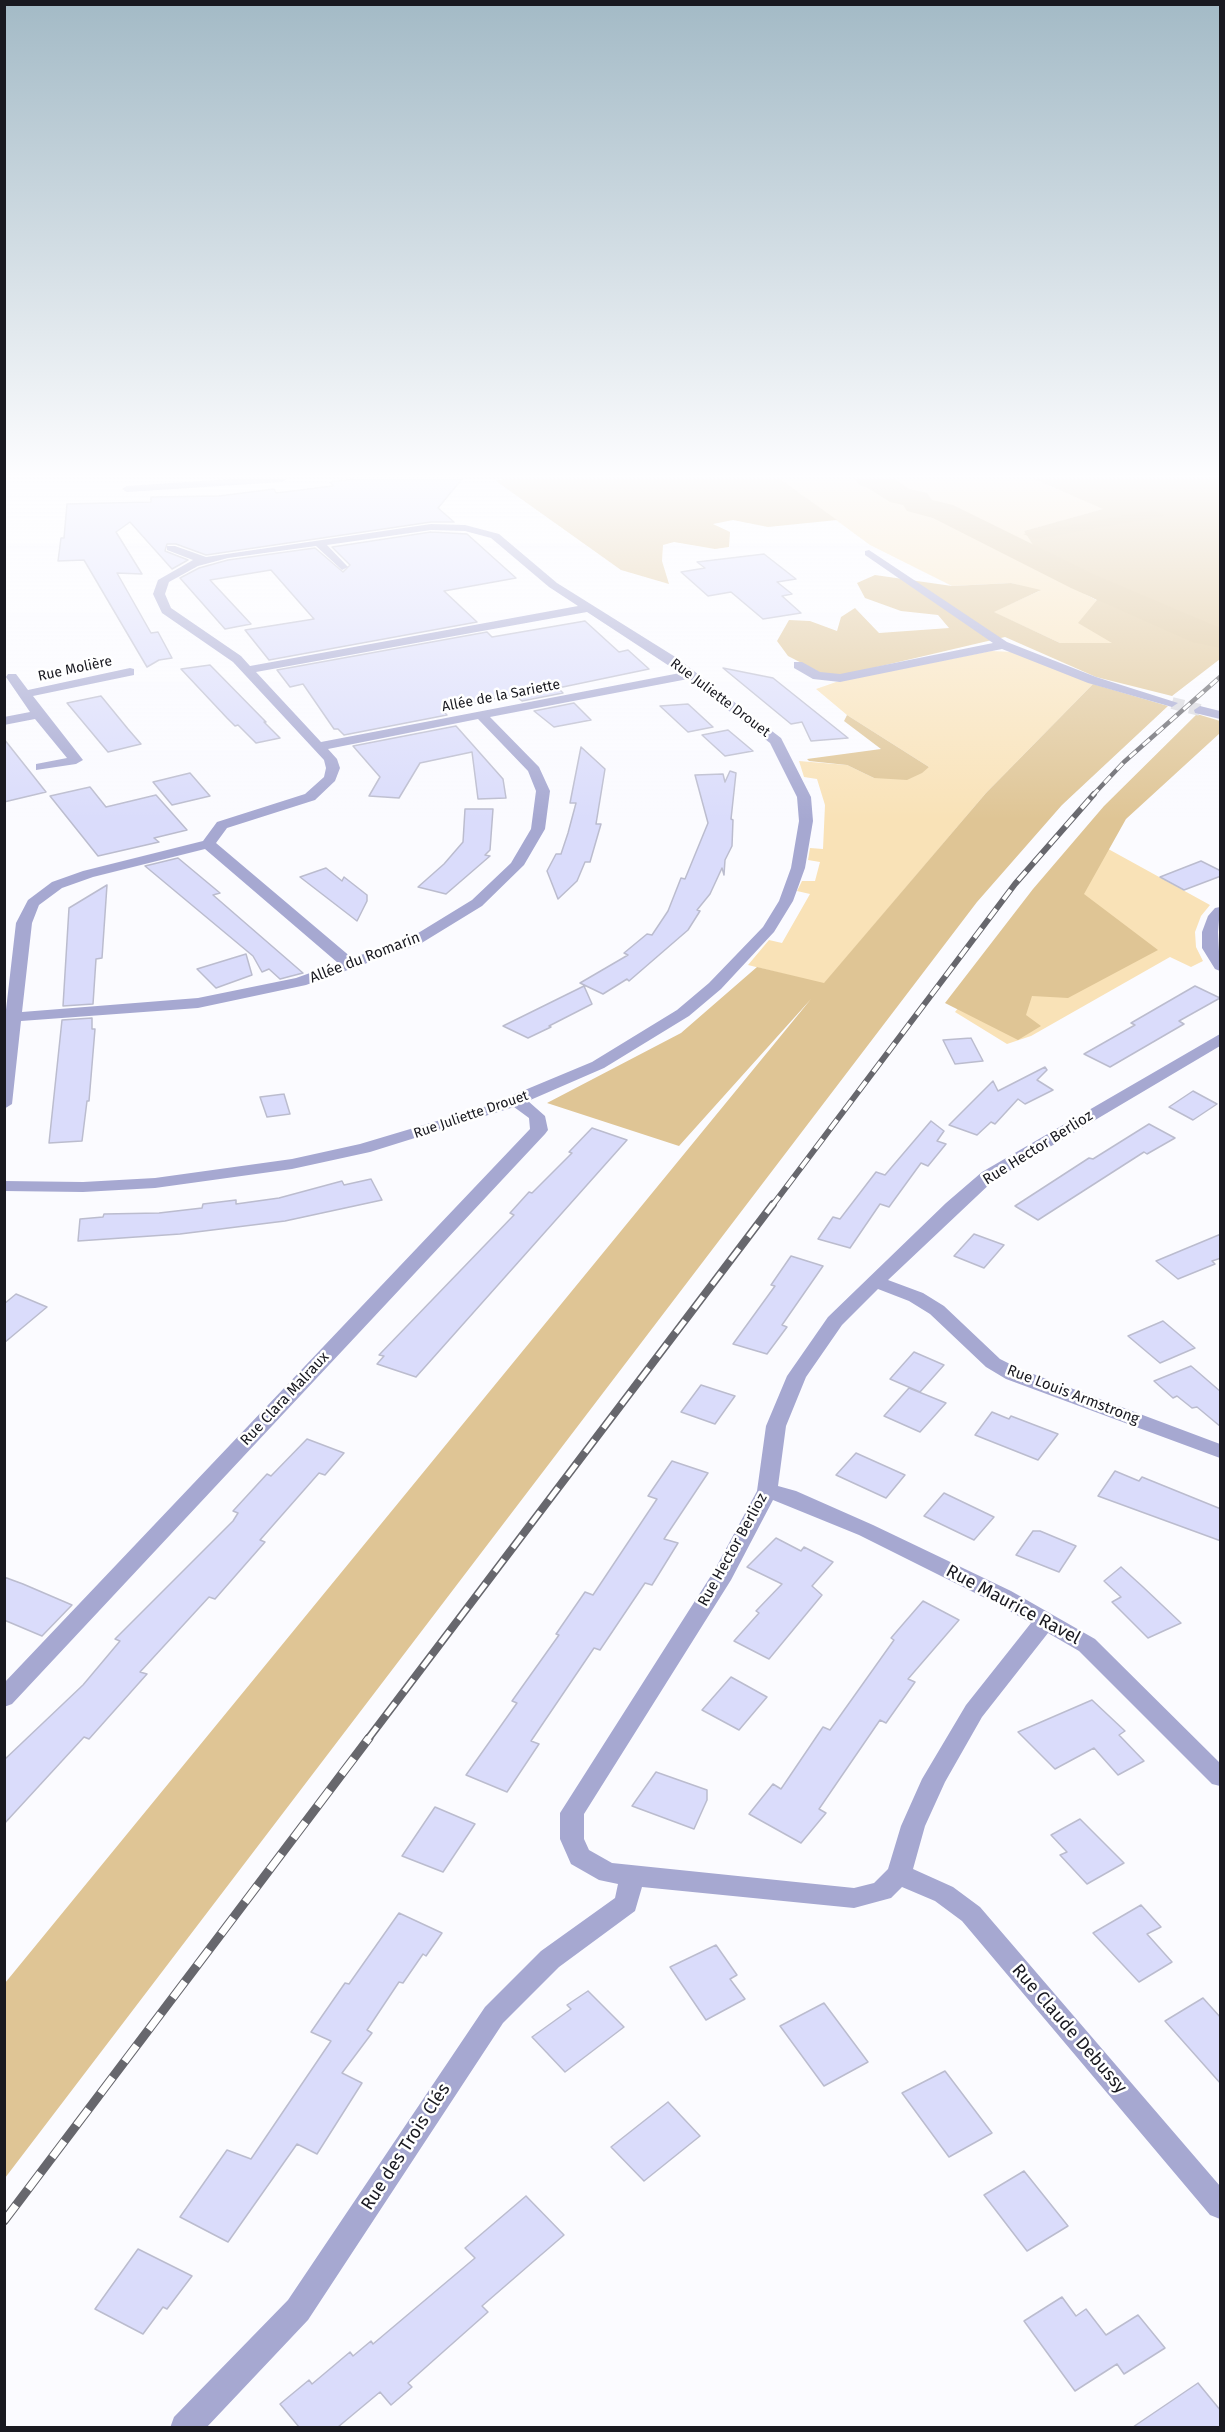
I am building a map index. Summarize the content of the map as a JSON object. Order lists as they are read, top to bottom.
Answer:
{
  "streets": {
    "street": [
      "Rue Molière",
      "Allée de la Sariette",
      "Rue Juliette Drouet",
      "Allée du Romarin",
      "Rue Hector Berlioz",
      "Rue Louis Armstrong",
      "Rue Clara Malraux",
      "Rue Maurice Ravel",
      "Rue Claude Debussy",
      "Rue des Trois Clés"
    ]
  },
  "crossings": [
    ["Allée de la Sariette", "Rue Juliette Drouet"],
    ["Allée de la Sariette", "Allée du Romarin"],
    ["Rue Juliette Drouet", "Rue Clara Malraux"],
    ["Rue Hector Berlioz", "Rue Louis Armstrong"],
    ["Rue Hector Berlioz", "Rue Maurice Ravel"],
    ["Rue Hector Berlioz", "Rue Claude Debussy"],
    ["Rue Hector Berlioz", "Rue des Trois Clés"]
  ]
}
